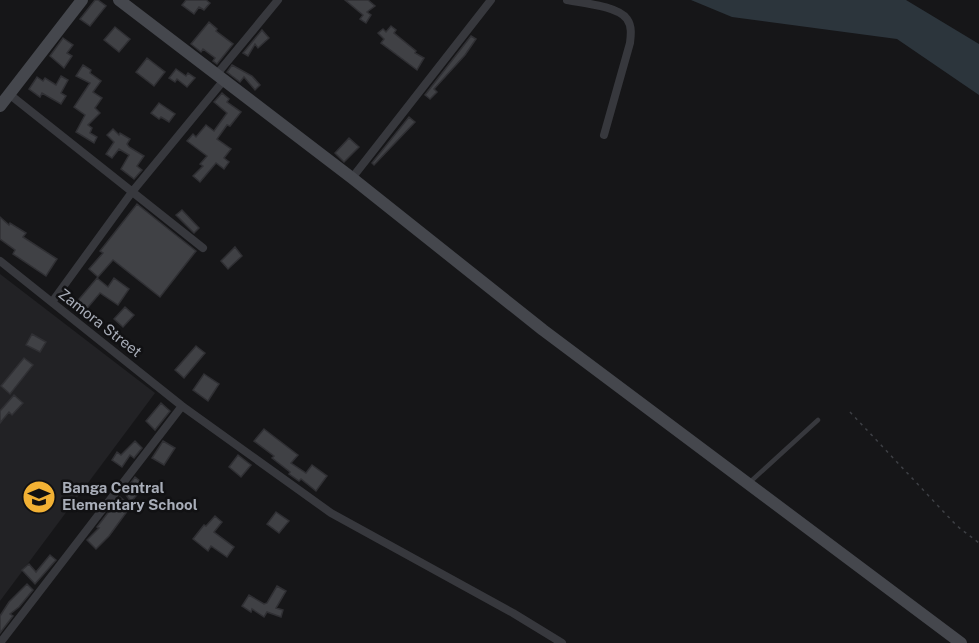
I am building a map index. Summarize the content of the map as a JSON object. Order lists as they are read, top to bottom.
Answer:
{
  "streets": {
    "street": ["Zamora Street"]
  },
  "places": {
    "school or university": ["Banga Central Elementary School"]
  }
}
